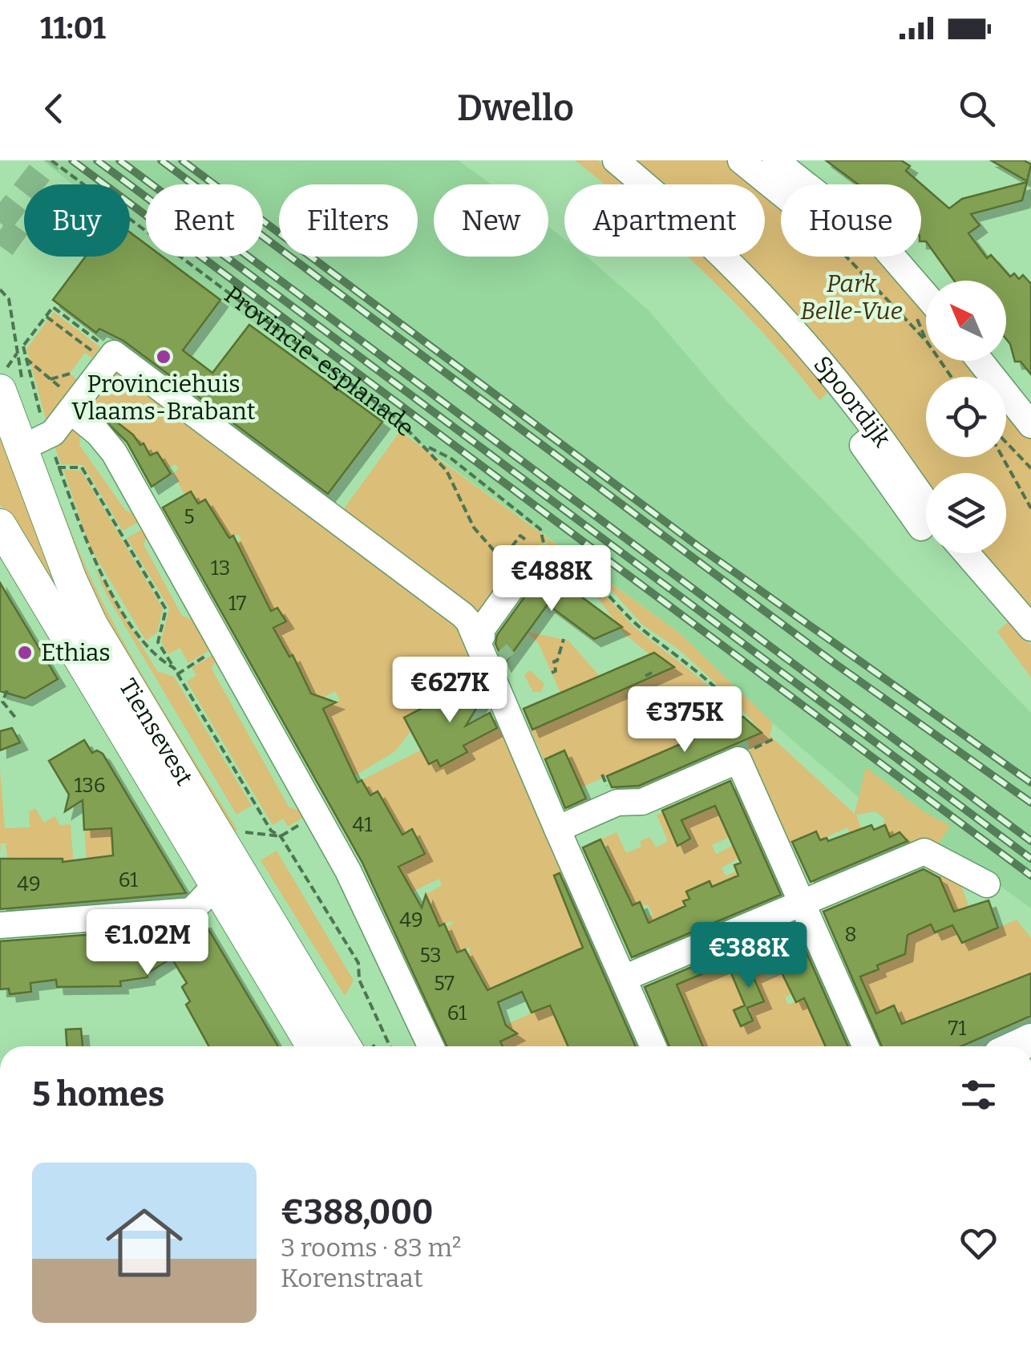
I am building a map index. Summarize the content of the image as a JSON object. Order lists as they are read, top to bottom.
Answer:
{
  "streets": {
    "main road": ["Tiensevest"],
    "street": ["Spoordijk"],
    "path": ["Provincie-esplanade"]
  },
  "parks": ["Park Belle-Vue"],
  "places": ["Provinciehuis Vlaams-Brabant", "Ethias"],
  "house_numbers": [
    "5",
    "13",
    "17",
    "136",
    "41",
    "61",
    "49",
    "49",
    "8",
    "53",
    "57",
    "61",
    "71"
  ],
  "north": "top left",
  "page": {
    "status": "11:01",
    "header": "Dwello",
    "chip": [
      "Buy",
      "Rent",
      "Filters",
      "New",
      "Apartment",
      "House"
    ],
    "price": [
      "€488K",
      "€627K",
      "€375K",
      "€1.02M",
      "€388K"
    ],
    "heading": "5 homes",
    "list": [
      {
        "name": "€388,000",
        "note": "3 rooms · 83 m² · Korenstraat"
      }
    ]
  }
}
